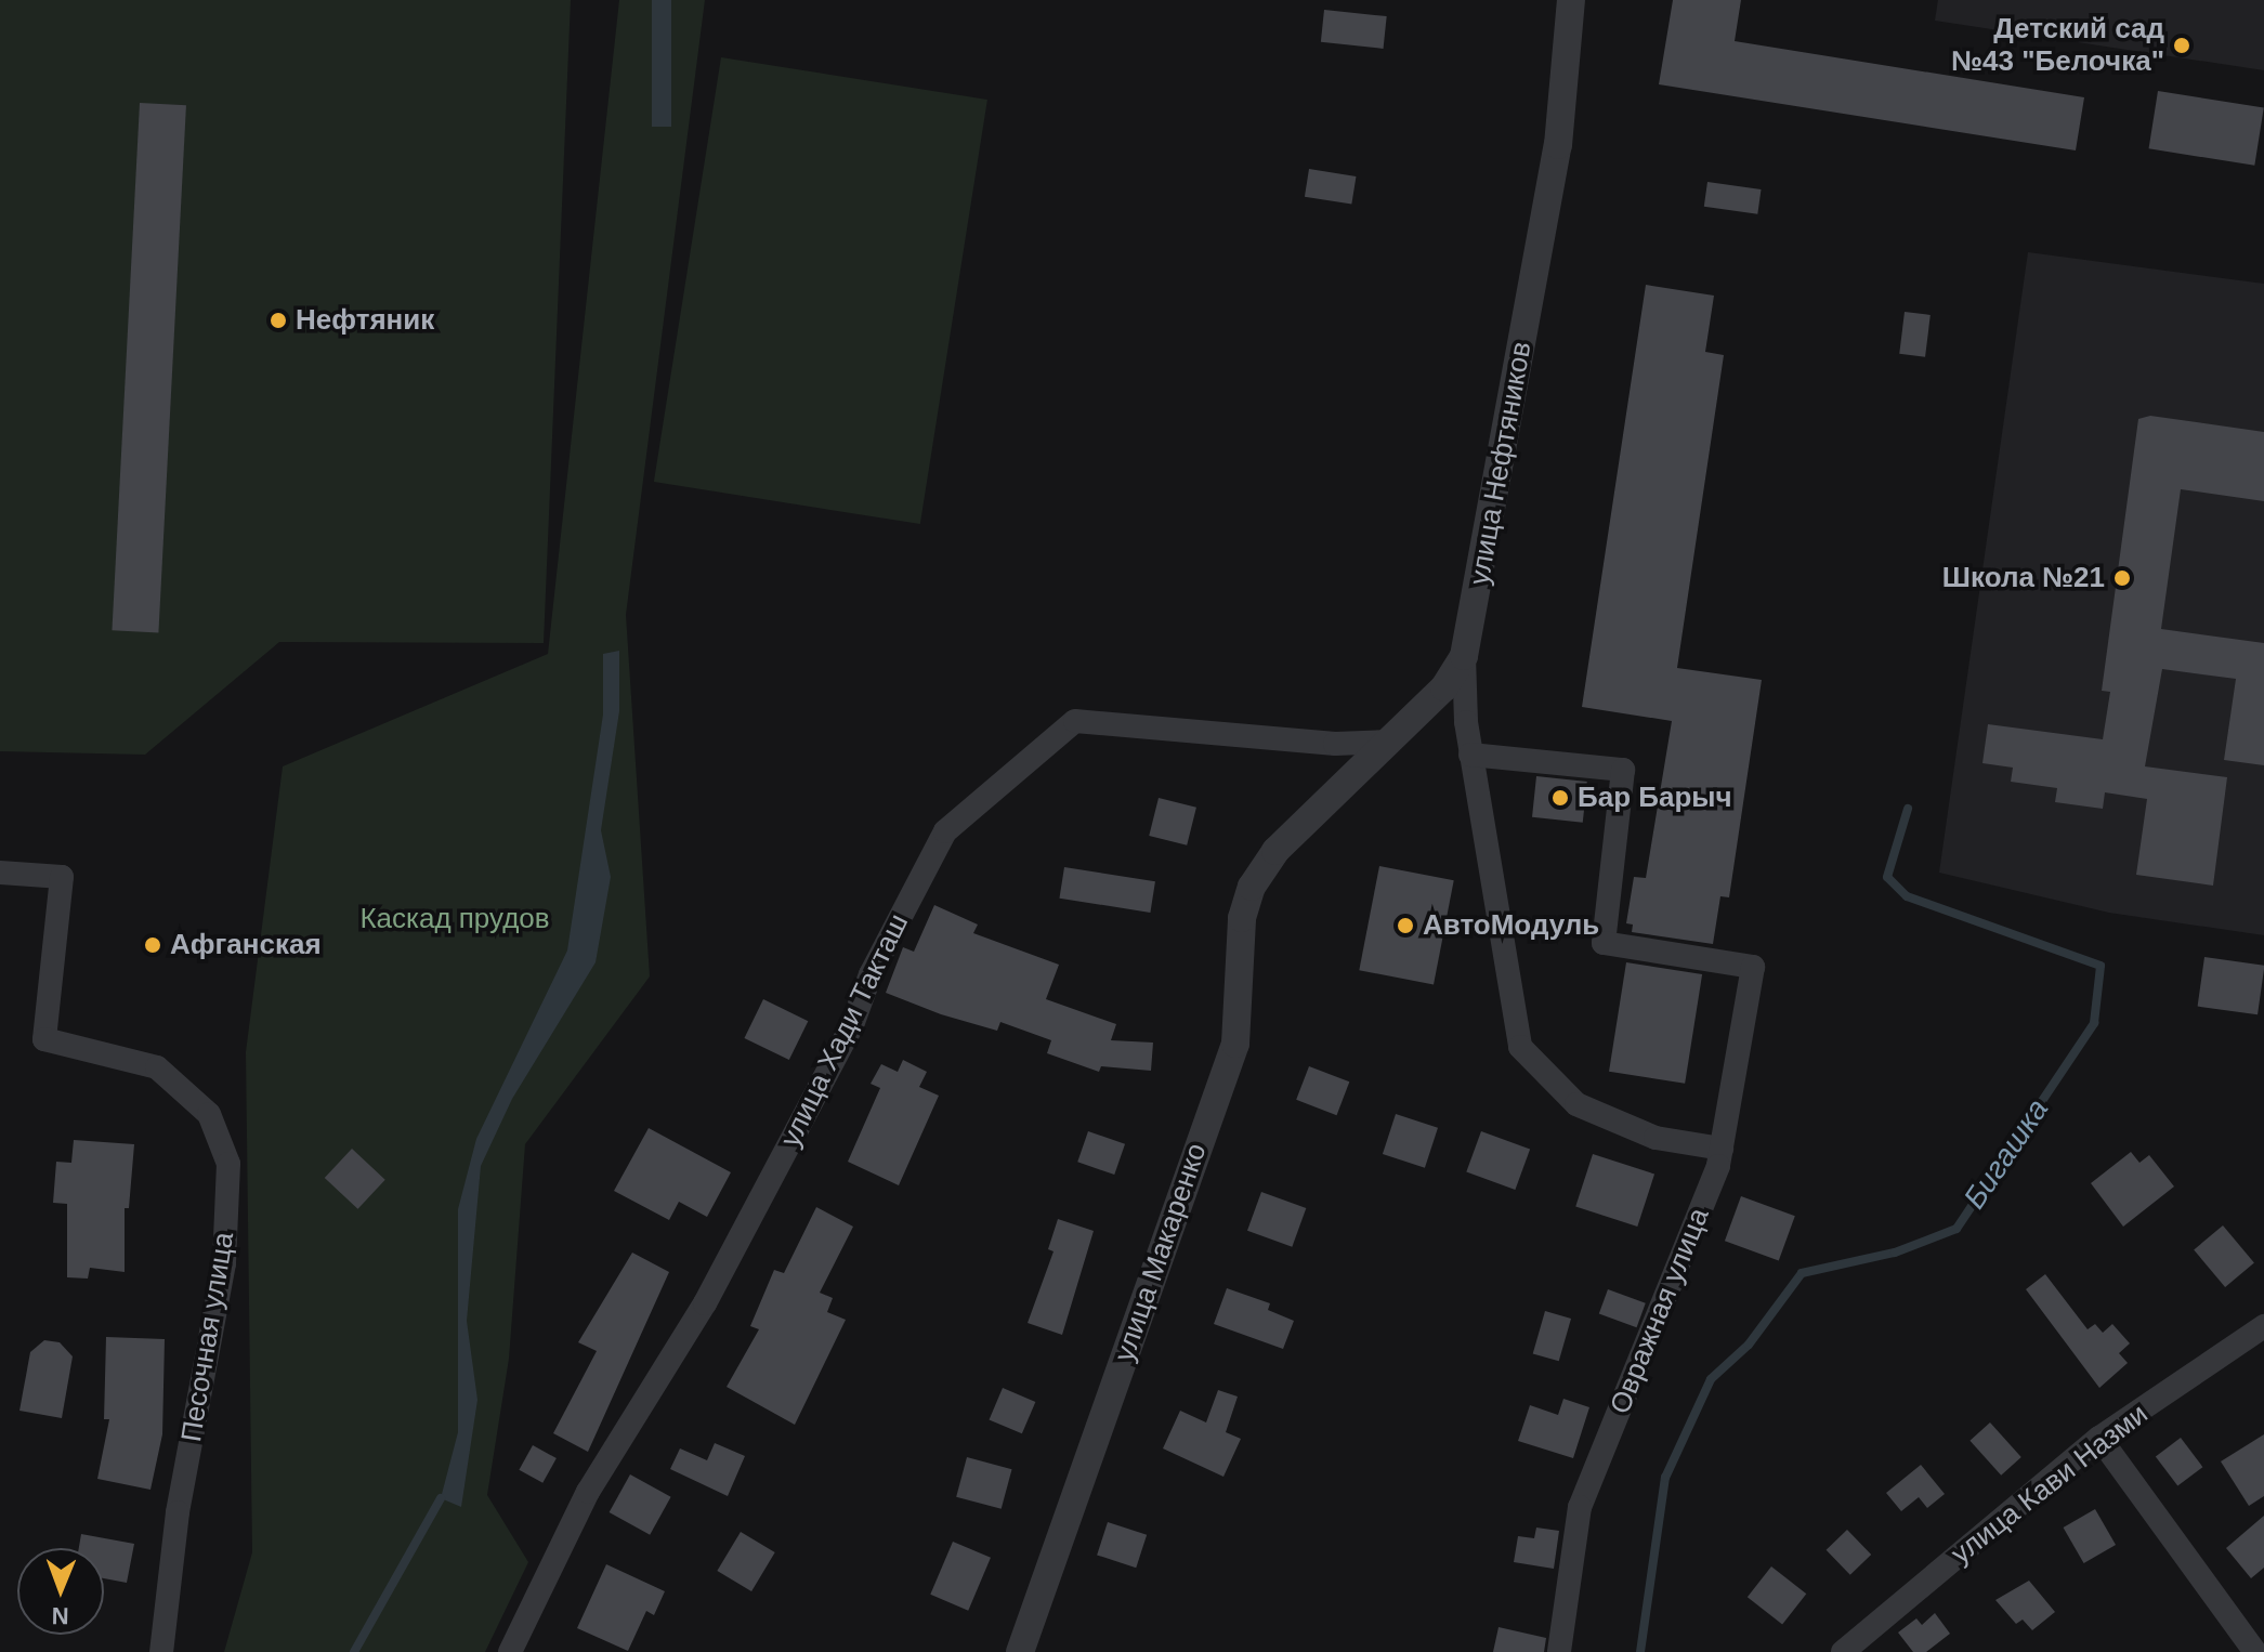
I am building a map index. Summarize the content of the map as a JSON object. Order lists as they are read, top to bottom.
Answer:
{
  "streets": {
    "street": [
      "улица Нефтяников",
      "улица Хади Такташ",
      "улица Макаренко",
      "Овражная улица",
      "Песочная улица",
      "улица Кави Назми"
    ]
  },
  "crossings": [
    ["улица Нефтяников", "улица Хади Такташ"],
    ["улица Нефтяников", "улица Макаренко"]
  ],
  "water": ["Бигашка"],
  "parks": ["Каскад прудов"],
  "places": [
    "Детский сад №43 \"Белочка\"",
    "Нефтяник",
    "Школа №21",
    "Бар Барыч",
    "АвтоМодуль",
    "Афганская"
  ],
  "north": "bottom"
}
